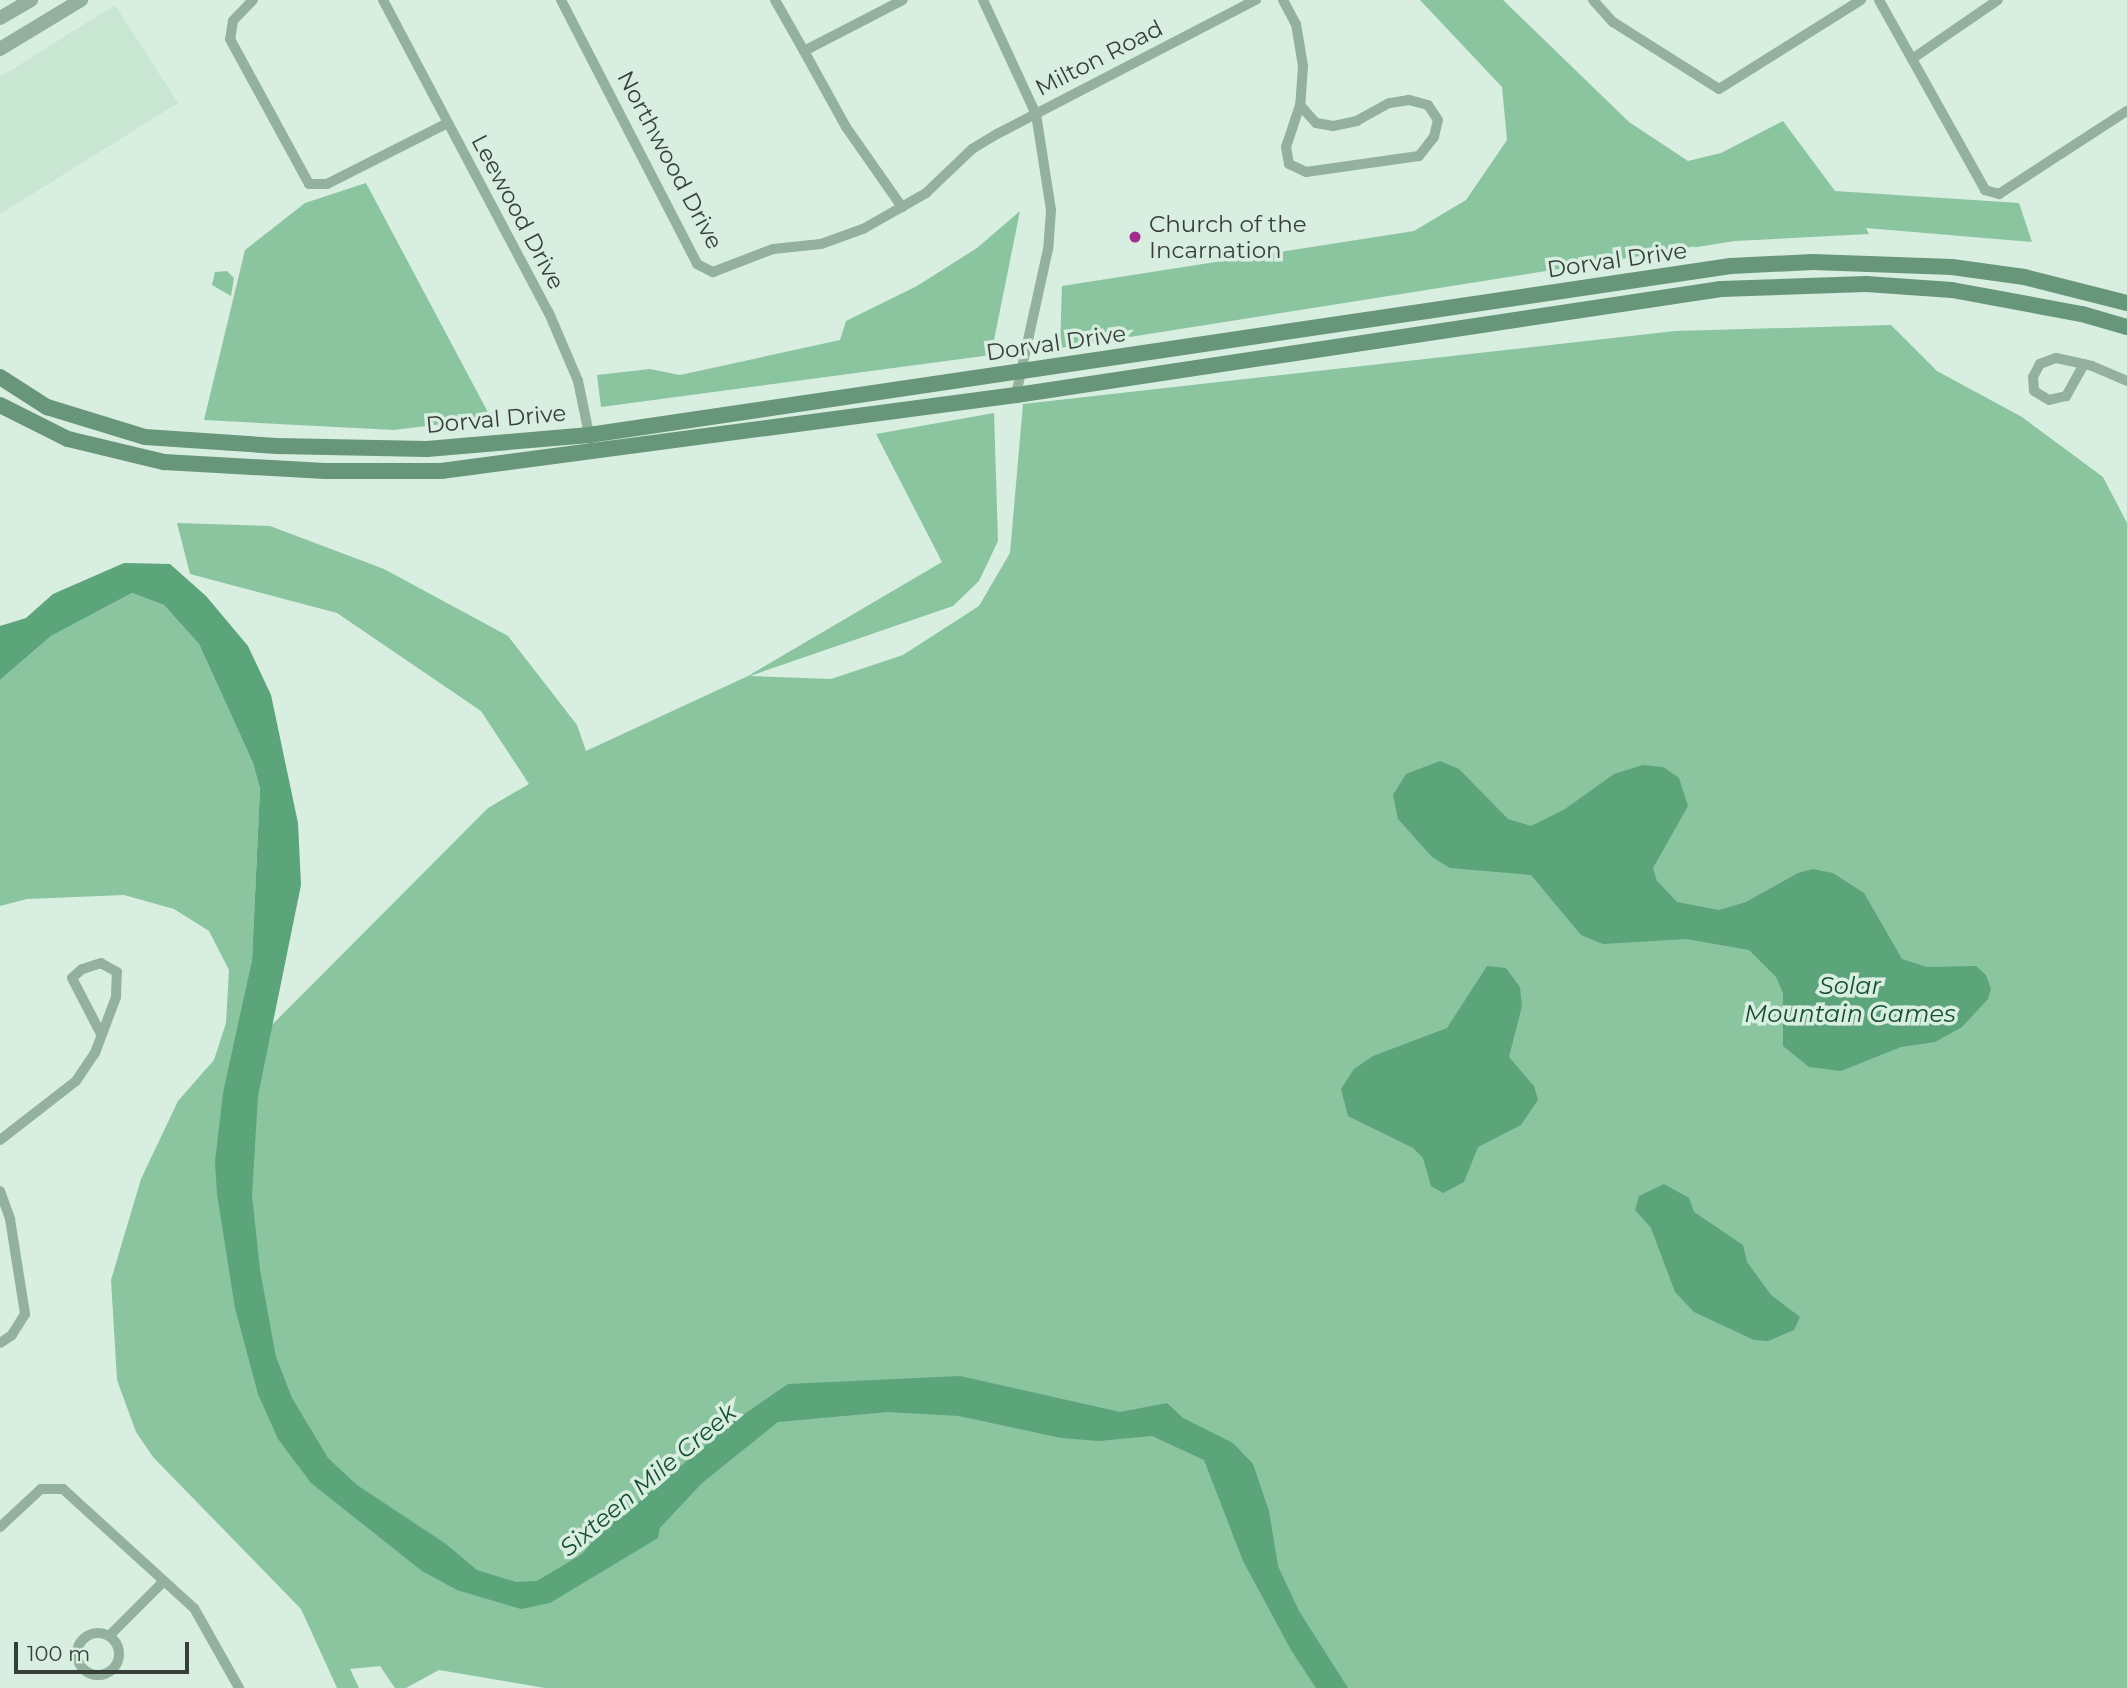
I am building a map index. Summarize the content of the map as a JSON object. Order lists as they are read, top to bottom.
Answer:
{
  "streets": {
    "main road": ["Dorval Drive"],
    "street": ["Milton Road", "Northwood Drive", "Leewood Drive"]
  },
  "crossings": [
    ["Milton Road", "Northwood Drive"],
    ["Leewood Drive", "Dorval Drive"]
  ],
  "water": ["Solar Mountain Games", "Sixteen Mile Creek"],
  "places": ["Church of the Incarnation"],
  "scale_bar": "100 m"
}
